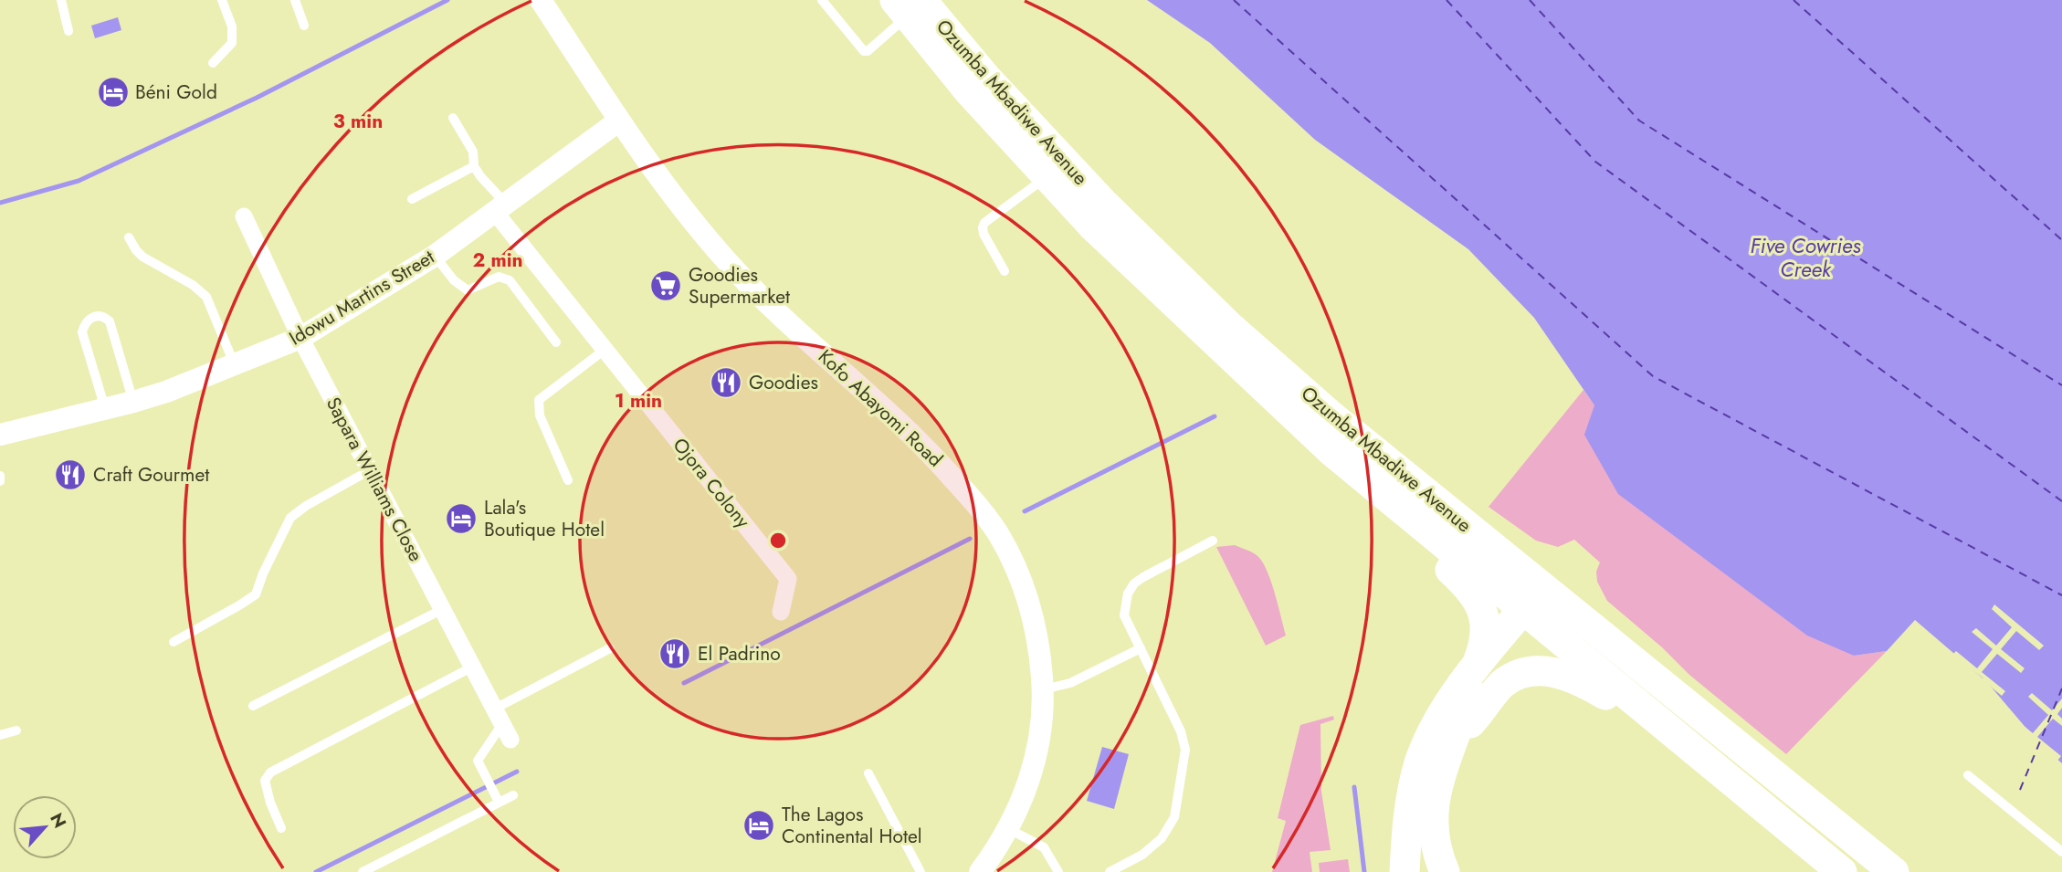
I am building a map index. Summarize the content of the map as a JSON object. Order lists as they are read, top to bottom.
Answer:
{
  "streets": {
    "highway": ["Ozumba Mbadiwe Avenue"],
    "street": [
      "Idowu Martins Street",
      "Kofo Abayomi Road",
      "Sapara Williams Close",
      "Ojora Colony"
    ]
  },
  "crossings": [
    ["Idowu Martins Street", "Kofo Abayomi Road"],
    ["Idowu Martins Street", "Sapara Williams Close"],
    ["Idowu Martins Street", "Ojora Colony"]
  ],
  "water": ["Five Cowries Creek"],
  "places": {
    "hotel": ["Béni Gold", "Lala's Boutique Hotel", "The Lagos Continental Hotel"],
    "supermarket": ["Goodies Supermarket"],
    "restaurant": ["Goodies", "Craft Gourmet", "El Padrino"]
  },
  "north": "top right",
  "rings": ["3 min", "2 min", "1 min"]
}
